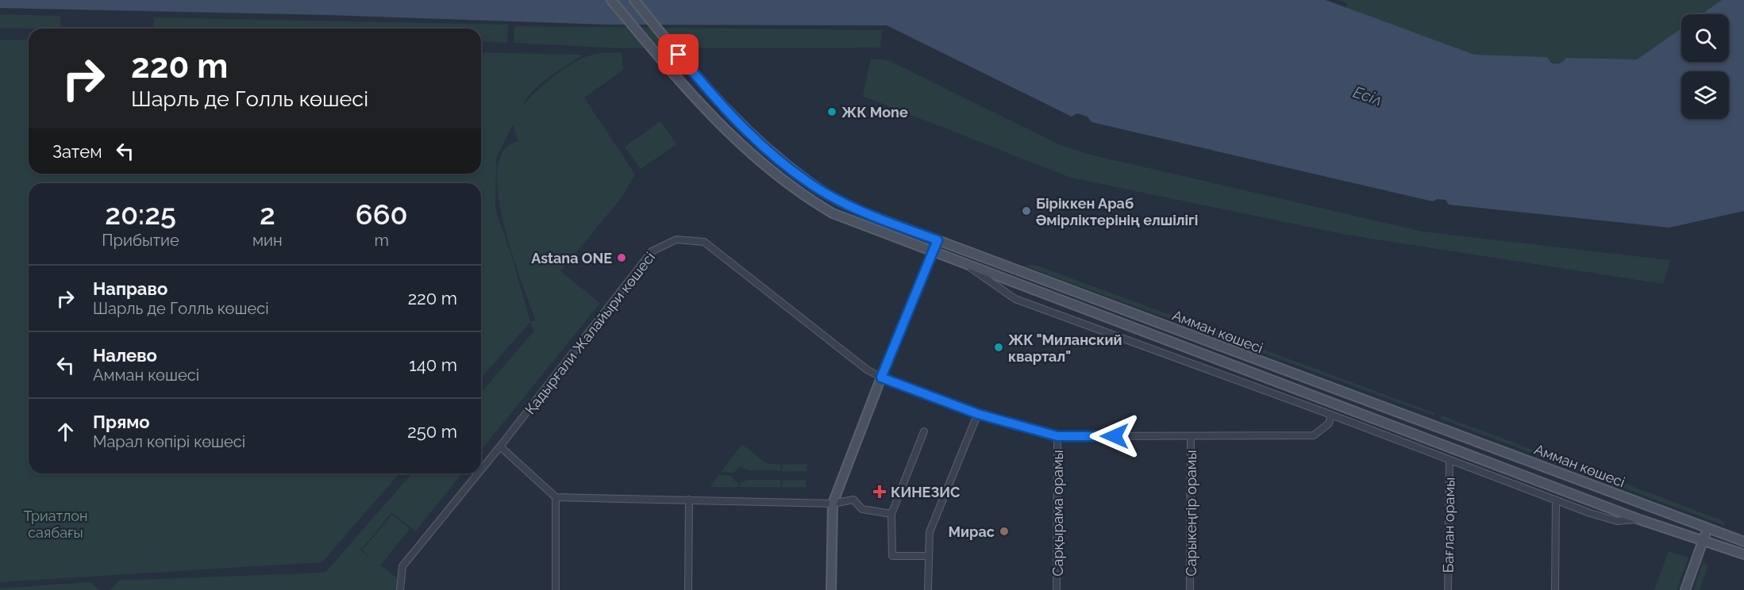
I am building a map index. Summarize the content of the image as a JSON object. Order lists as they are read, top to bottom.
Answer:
{
  "streets": {
    "main road": ["Амман көшесі"],
    "street": [
      "Қадырғали Жалайыри көшесі",
      "Сарқырама орамы",
      "Сарыкеңгір орамы",
      "Бағлан орамы"
    ]
  },
  "crossings": [
    ["Амман көшесі", "Қадырғали Жалайыри көшесі"],
    ["Амман көшесі", "Бағлан орамы"],
    ["Қадырғали Жалайыри көшесі", "Сарқырама орамы"],
    ["Қадырғали Жалайыри көшесі", "Сарыкеңгір орамы"]
  ],
  "water": ["Есіл"],
  "parks": ["Триатлон саябағы"],
  "places": {
    "other": [
      "ЖК Mone",
      "Біріккен Араб Әмірліктерінің елшілігі",
      "Astana ONE",
      "ЖК \"Миланский квартал\"",
      "Мирас"
    ],
    "health": ["КИНЕЗИС"]
  },
  "page": {
    "turn": ["220 m", "Шарль де Голль көшесі"],
    "then": "Затем",
    "eta": [
      "20:25",
      "Прибытие",
      "2",
      "мин",
      "660",
      "m"
    ],
    "list": [
      {
        "name": "Направо",
        "note": "Шарль де Голль көшесі",
        "value": "220 m"
      },
      {
        "name": "Налево",
        "note": "Амман көшесі",
        "value": "140 m"
      },
      {
        "name": "Прямо",
        "note": "Марал көпірі көшесі",
        "value": "250 m"
      }
    ]
  }
}
